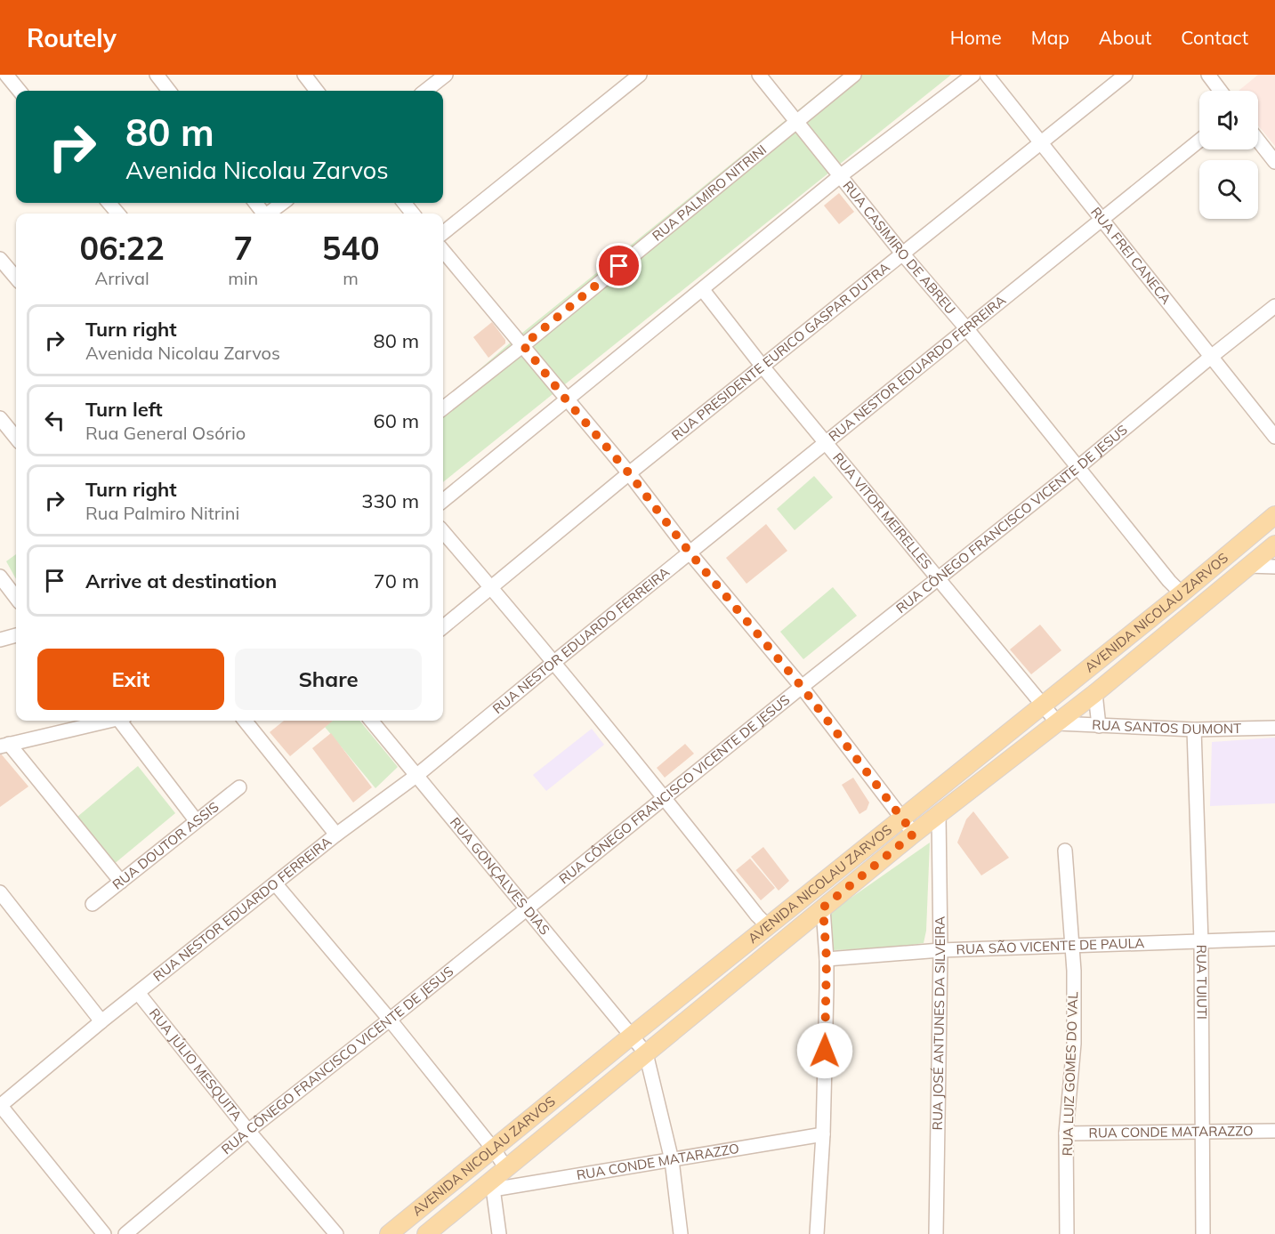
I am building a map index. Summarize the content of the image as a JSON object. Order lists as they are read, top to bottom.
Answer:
{
  "streets": {
    "main road": ["AVENIDA NICOLAU ZARVOS"],
    "street": [
      "RUA PALMIRO NITRINI",
      "RUA CASIMIRO DE ABREU",
      "RUA FREI CANECA",
      "RUA PRESIDENTE EURICO GASPAR DUTRA",
      "RUA NESTOR EDUARDO FERREIRA",
      "RUA VITOR MEIRELLES",
      "RUA CÔNEGO FRANCISCO VICENTE DE JESUS",
      "RUA SANTOS DUMONT",
      "RUA DOUTOR ASSIS",
      "RUA GONÇALVES DIAS",
      "RUA SÃO VICENTE DE PAULA",
      "RUA TUIUTI",
      "RUA JOSÉ ANTUNES DA SILVEIRA",
      "RUA JÚLIO MESQUITA",
      "RUA LUIZ GOMES DO VAL",
      "RUA CONDE MATARAZZO"
    ]
  },
  "crossings": [
    ["RUA PALMIRO NITRINI", "RUA CASIMIRO DE ABREU"],
    ["RUA CASIMIRO DE ABREU", "RUA PRESIDENTE EURICO GASPAR DUTRA"],
    ["RUA CASIMIRO DE ABREU", "RUA NESTOR EDUARDO FERREIRA"],
    ["RUA CASIMIRO DE ABREU", "RUA CÔNEGO FRANCISCO VICENTE DE JESUS"],
    ["RUA CASIMIRO DE ABREU", "AVENIDA NICOLAU ZARVOS"],
    ["RUA FREI CANECA", "RUA PRESIDENTE EURICO GASPAR DUTRA"],
    ["RUA FREI CANECA", "RUA NESTOR EDUARDO FERREIRA"],
    ["RUA FREI CANECA", "RUA CÔNEGO FRANCISCO VICENTE DE JESUS"],
    ["RUA PRESIDENTE EURICO GASPAR DUTRA", "RUA VITOR MEIRELLES"],
    ["RUA NESTOR EDUARDO FERREIRA", "RUA VITOR MEIRELLES"],
    ["RUA NESTOR EDUARDO FERREIRA", "RUA GONÇALVES DIAS"],
    ["RUA NESTOR EDUARDO FERREIRA", "RUA JÚLIO MESQUITA"],
    ["RUA VITOR MEIRELLES", "RUA CÔNEGO FRANCISCO VICENTE DE JESUS"],
    ["RUA VITOR MEIRELLES", "AVENIDA NICOLAU ZARVOS"],
    ["RUA VITOR MEIRELLES", "RUA SANTOS DUMONT"],
    ["RUA CÔNEGO FRANCISCO VICENTE DE JESUS", "RUA GONÇALVES DIAS"],
    ["RUA CÔNEGO FRANCISCO VICENTE DE JESUS", "RUA JÚLIO MESQUITA"],
    ["AVENIDA NICOLAU ZARVOS", "RUA SANTOS DUMONT"],
    ["AVENIDA NICOLAU ZARVOS", "RUA GONÇALVES DIAS"],
    ["AVENIDA NICOLAU ZARVOS", "RUA JOSÉ ANTUNES DA SILVEIRA"],
    ["AVENIDA NICOLAU ZARVOS", "RUA CONDE MATARAZZO"],
    ["RUA SANTOS DUMONT", "RUA TUIUTI"],
    ["RUA SÃO VICENTE DE PAULA", "RUA TUIUTI"],
    ["RUA SÃO VICENTE DE PAULA", "RUA JOSÉ ANTUNES DA SILVEIRA"],
    ["RUA SÃO VICENTE DE PAULA", "RUA LUIZ GOMES DO VAL"],
    ["RUA TUIUTI", "RUA CONDE MATARAZZO"],
    ["RUA LUIZ GOMES DO VAL", "RUA CONDE MATARAZZO"]
  ],
  "page": {
    "header": "Routely",
    "nav": [
      "Home",
      "Map",
      "About",
      "Contact"
    ],
    "turn": ["80 m", "Avenida Nicolau Zarvos"],
    "eta": [
      "06:22",
      "Arrival",
      "7",
      "min",
      "540",
      "m"
    ],
    "list": [
      {
        "name": "Turn right",
        "note": "Avenida Nicolau Zarvos",
        "value": "80 m"
      },
      {
        "name": "Turn left",
        "note": "Rua General Osório",
        "value": "60 m"
      },
      {
        "name": "Turn right",
        "note": "Rua Palmiro Nitrini",
        "value": "330 m"
      },
      {
        "name": "Arrive at destination",
        "value": "70 m"
      }
    ],
    "buttons": ["Exit", "Share"]
  }
}
